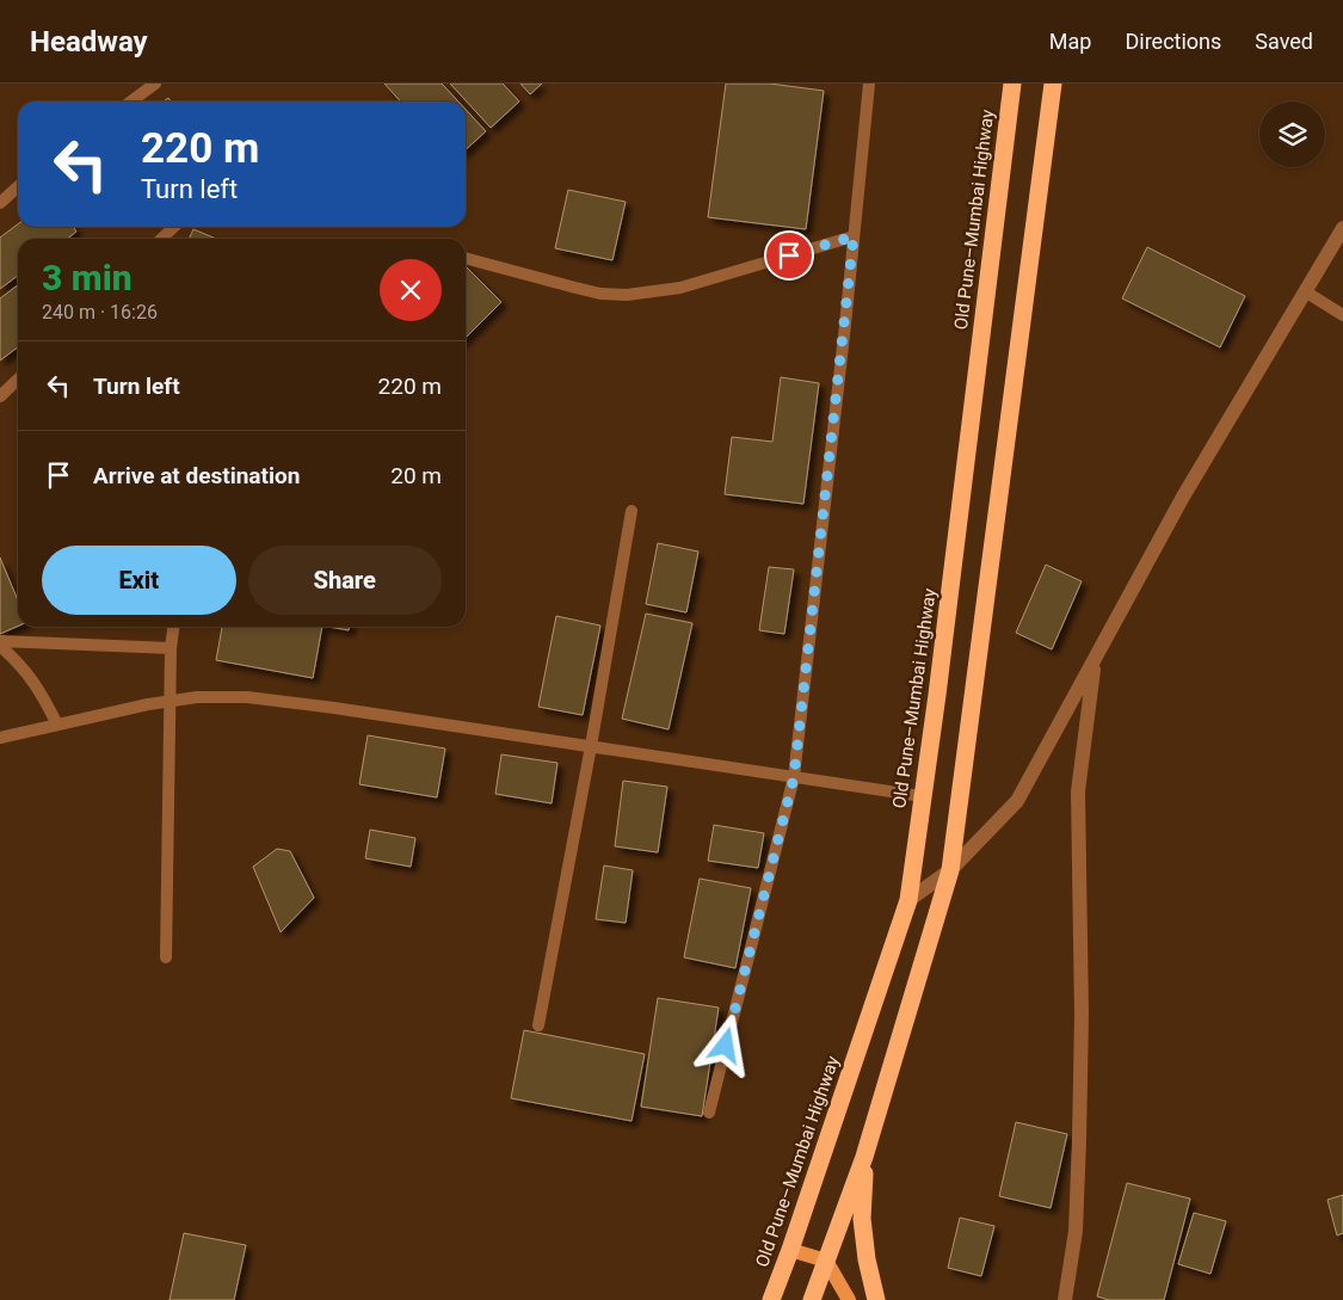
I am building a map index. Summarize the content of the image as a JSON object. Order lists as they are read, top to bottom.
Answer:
{
  "streets": {
    "highway": ["Old Pune–Mumbai Highway"]
  },
  "page": {
    "header": "Headway",
    "nav": ["Map", "Directions", "Saved"],
    "turn": ["220 m", "Turn left"],
    "heading": ["3 min", "240 m · 16:26"],
    "list": [
      {
        "name": "Turn left",
        "value": "220 m"
      },
      {
        "name": "Arrive at destination",
        "value": "20 m"
      }
    ],
    "buttons": ["Exit", "Share"]
  }
}
